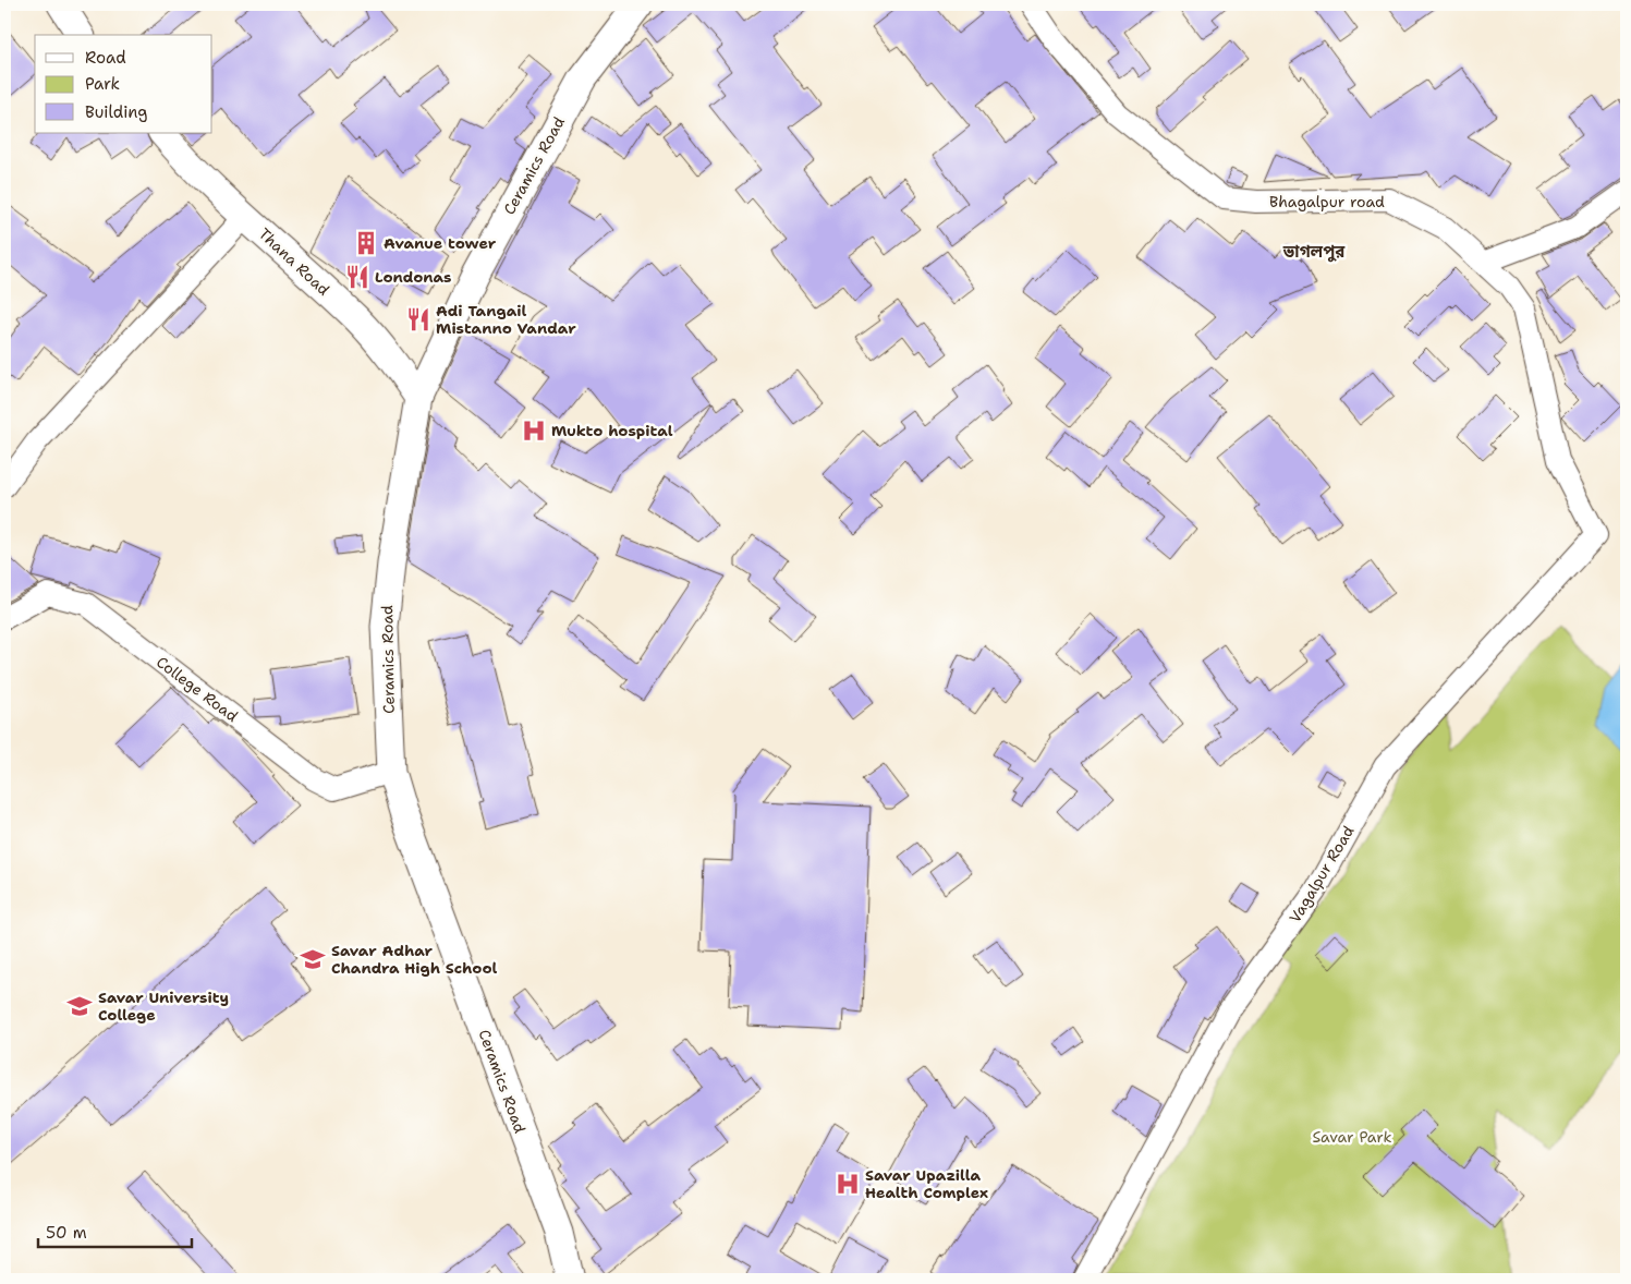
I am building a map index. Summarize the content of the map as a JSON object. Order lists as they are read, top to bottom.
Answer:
{
  "streets": {
    "street": [
      "Ceramics Road",
      "Bhagalpur road",
      "Thana Road",
      "College Road",
      "Vagalpur Road"
    ]
  },
  "crossings": [
    ["Ceramics Road", "Thana Road"],
    ["Ceramics Road", "College Road"],
    ["Bhagalpur road", "Vagalpur Road"]
  ],
  "districts": ["ভাগলপুর"],
  "parks": ["Savar Park"],
  "places": {
    "building": ["Avanue tower"],
    "restaurant": ["Londonas", "Adi Tangail Mistanno Vandar"],
    "hospital": ["Mukto hospital", "Savar Upazilla Health Complex"],
    "school or university": ["Savar Adhar Chandra High School", "Savar University College"]
  },
  "legend": ["Road", "Park", "Building"],
  "scale_bar": "50 m"
}
